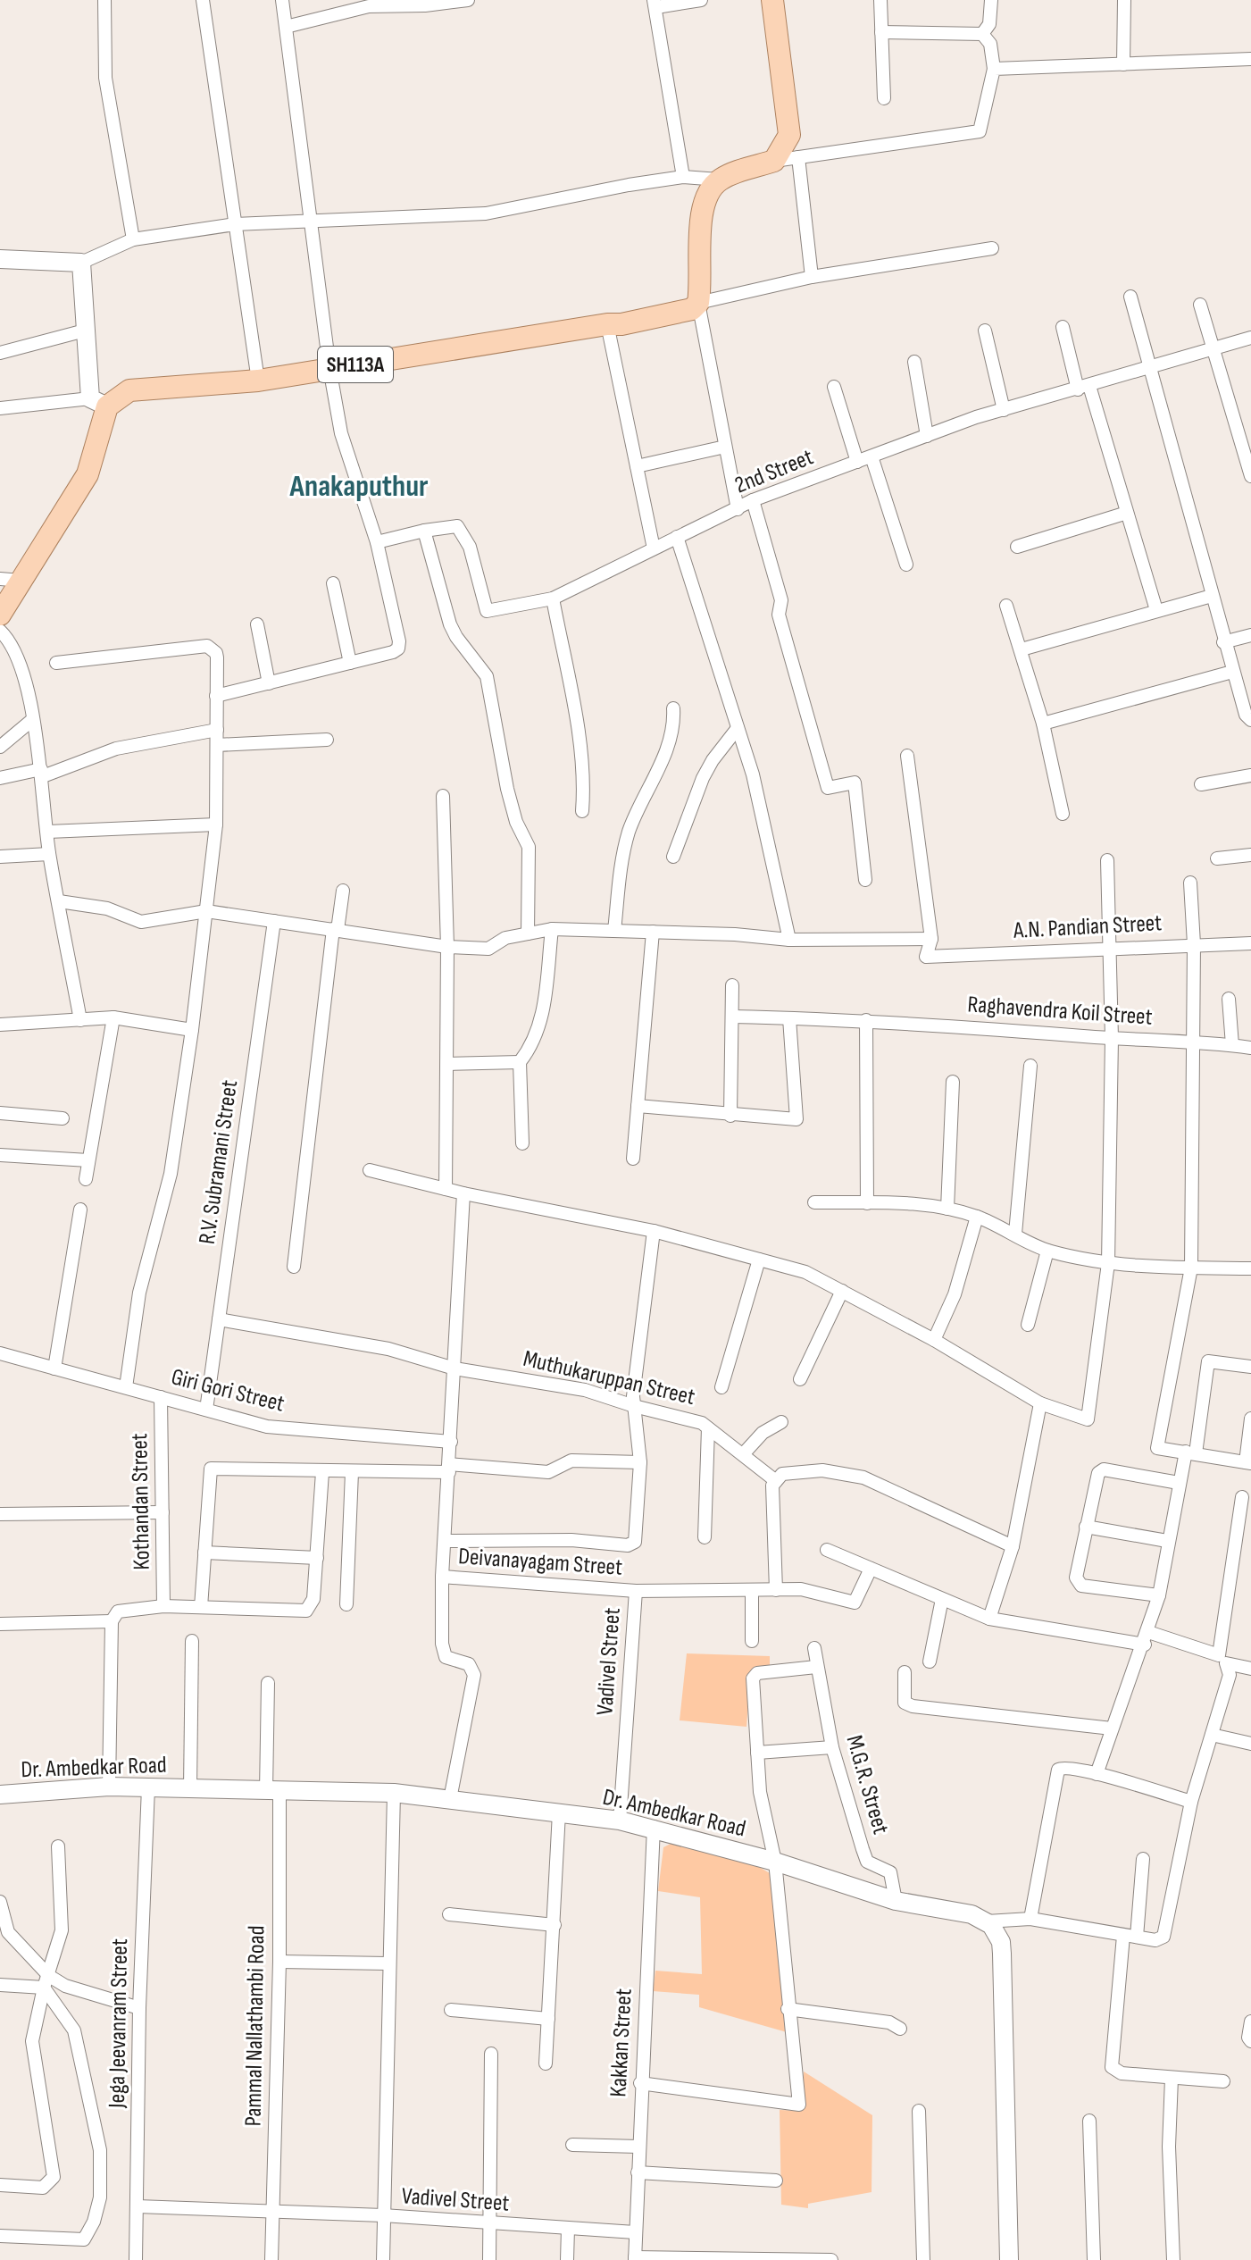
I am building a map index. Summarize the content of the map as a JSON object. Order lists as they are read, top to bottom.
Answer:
{
  "streets": {
    "main road": ["SH113A"],
    "street": [
      "2nd Street",
      "A.N. Pandian Street",
      "Raghavendra Koil Street",
      "R.V. Subramani Street",
      "Muthukaruppan Street",
      "Giri Gori Street",
      "Kothandan Street",
      "Deivanayagam Street",
      "Vadivel Street",
      "Dr. Ambedkar Road",
      "M.G.R. Street",
      "Jega Jeevanram Street",
      "Pammal Nallathambi Road",
      "Kakkan Street"
    ]
  },
  "crossings": [
    ["R.V. Subramani Street", "Muthukaruppan Street"],
    ["R.V. Subramani Street", "Giri Gori Street"],
    ["Giri Gori Street", "Kothandan Street"],
    ["Deivanayagam Street", "Vadivel Street"],
    ["Vadivel Street", "Dr. Ambedkar Road"],
    ["Vadivel Street", "Jega Jeevanram Street"],
    ["Vadivel Street", "Pammal Nallathambi Road"],
    ["Vadivel Street", "Kakkan Street"],
    ["Dr. Ambedkar Road", "M.G.R. Street"],
    ["Dr. Ambedkar Road", "Jega Jeevanram Street"],
    ["Dr. Ambedkar Road", "Pammal Nallathambi Road"],
    ["Dr. Ambedkar Road", "Kakkan Street"]
  ],
  "districts": ["Anakaputhur"]
}
